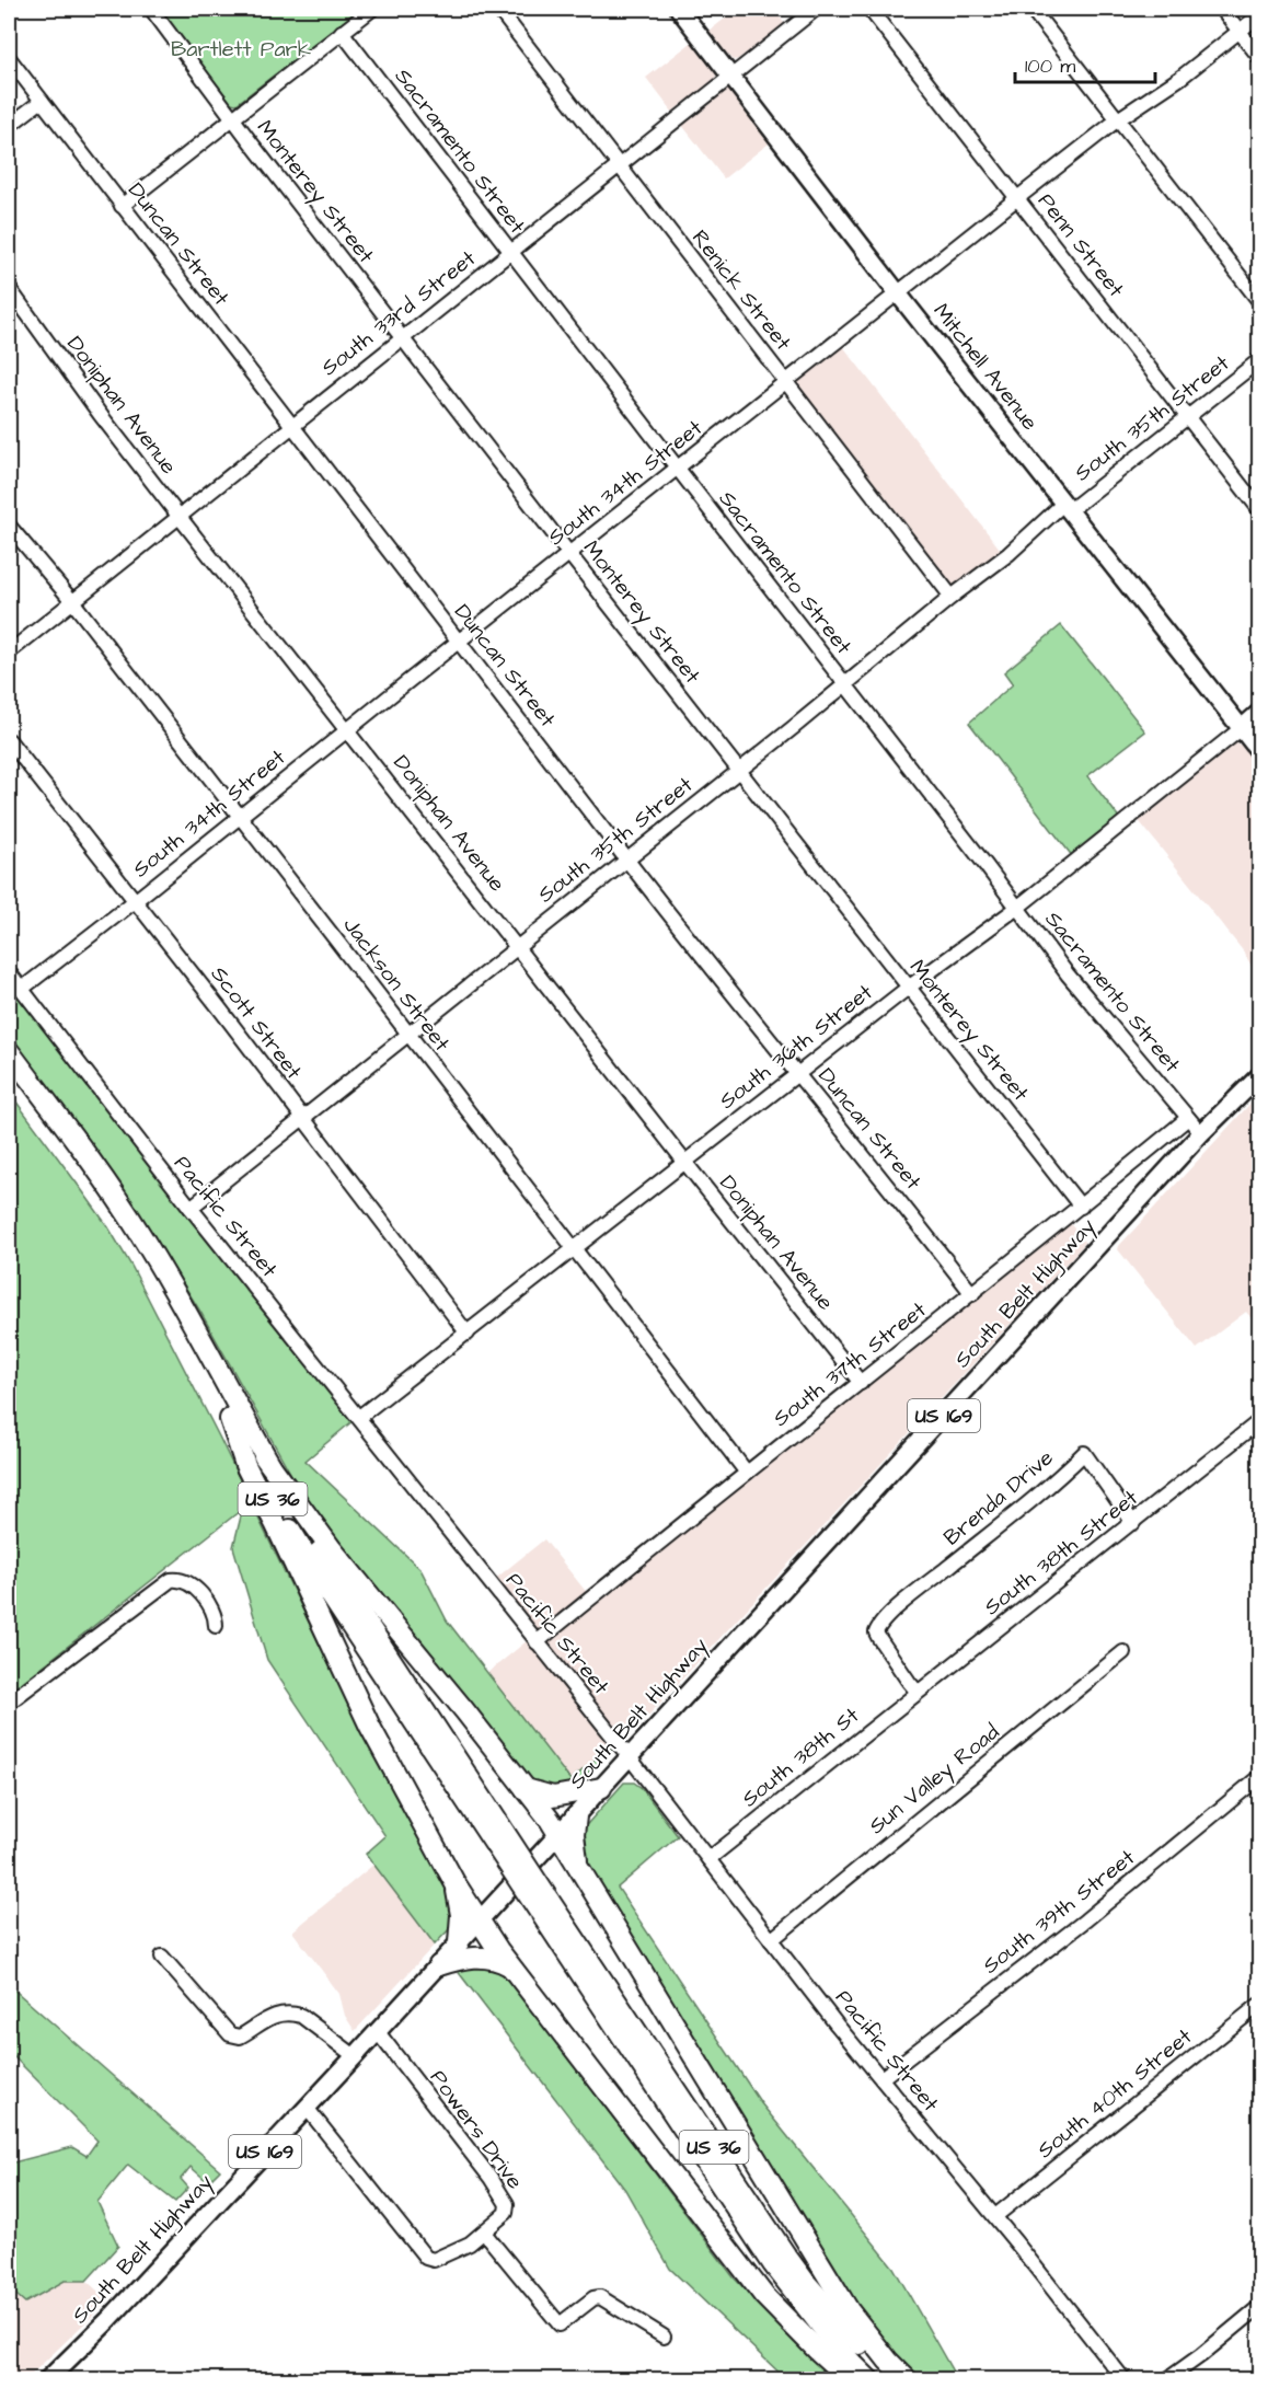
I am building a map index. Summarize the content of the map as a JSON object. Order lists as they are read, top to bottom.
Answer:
{
  "streets": {
    "highway": ["US 36"],
    "main road": [
      "Mitchell Avenue",
      "South 36th Street",
      "South Belt Highway",
      "US 169"
    ],
    "street": [
      "Sacramento Street",
      "Monterey Street",
      "Duncan Street",
      "Penn Street",
      "Renick Street",
      "South 33rd Street",
      "Doniphan Avenue",
      "South 35th Street",
      "South 34th Street",
      "Jackson Street",
      "Scott Street",
      "Pacific Street",
      "South 37th Street",
      "Brenda Drive",
      "South 38th Street",
      "South 38th St",
      "Sun Valley Road",
      "South 39th Street",
      "South 40th Street",
      "Powers Drive"
    ]
  },
  "crossings": [
    ["Sacramento Street", "South 33rd Street"],
    ["Sacramento Street", "South 35th Street"],
    ["Sacramento Street", "South 34th Street"],
    ["Sacramento Street", "South 36th Street"],
    ["Sacramento Street", "South Belt Highway"],
    ["Sacramento Street", "South 37th Street"],
    ["Monterey Street", "South 33rd Street"],
    ["Monterey Street", "South 35th Street"],
    ["Monterey Street", "South 34th Street"],
    ["Monterey Street", "South 36th Street"],
    ["Monterey Street", "South 37th Street"],
    ["Duncan Street", "South 33rd Street"],
    ["Duncan Street", "South 35th Street"],
    ["Duncan Street", "South 34th Street"],
    ["Duncan Street", "South 36th Street"],
    ["Duncan Street", "South 37th Street"],
    ["Penn Street", "South 35th Street"],
    ["Penn Street", "South 34th Street"],
    ["Renick Street", "South 33rd Street"],
    ["Renick Street", "South 35th Street"],
    ["Renick Street", "South 34th Street"],
    ["South 33rd Street", "Mitchell Avenue"],
    ["South 33rd Street", "Doniphan Avenue"],
    ["South 33rd Street", "Jackson Street"],
    ["Mitchell Avenue", "South 35th Street"],
    ["Mitchell Avenue", "South 34th Street"],
    ["Mitchell Avenue", "South 36th Street"],
    ["Doniphan Avenue", "South 35th Street"],
    ["Doniphan Avenue", "South 34th Street"],
    ["Doniphan Avenue", "South 36th Street"],
    ["Doniphan Avenue", "South 37th Street"],
    ["South 35th Street", "Jackson Street"],
    ["South 35th Street", "Scott Street"],
    ["South 35th Street", "Pacific Street"],
    ["South 34th Street", "Jackson Street"],
    ["South 34th Street", "Scott Street"],
    ["South 34th Street", "Pacific Street"],
    ["Jackson Street", "South 36th Street"],
    ["Jackson Street", "South 37th Street"],
    ["Scott Street", "South 36th Street"],
    ["South 36th Street", "Pacific Street"],
    ["Pacific Street", "South Belt Highway"],
    ["Pacific Street", "South 37th Street"],
    ["Pacific Street", "South 38th St"],
    ["Pacific Street", "Sun Valley Road"],
    ["Pacific Street", "South 39th Street"],
    ["Pacific Street", "South 40th Street"],
    ["South Belt Highway", "Powers Drive"],
    ["Brenda Drive", "South 38th Street"],
    ["Brenda Drive", "South 38th St"],
    ["South 38th Street", "South 38th St"]
  ],
  "parks": ["Bartlett Park"],
  "scale_bar": "100 m"
}
